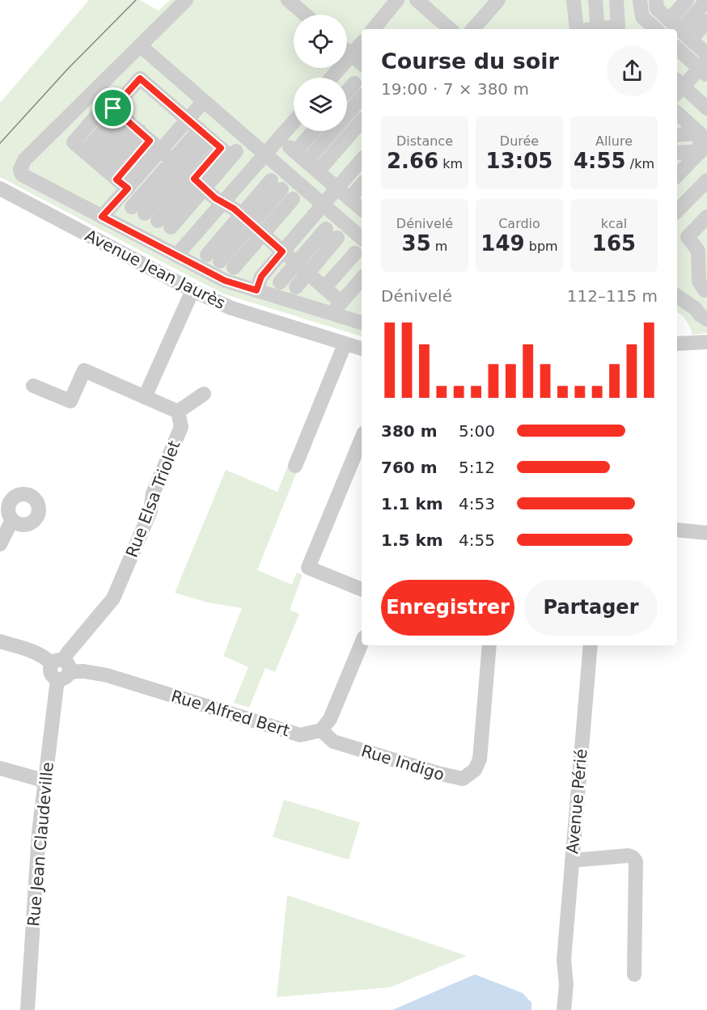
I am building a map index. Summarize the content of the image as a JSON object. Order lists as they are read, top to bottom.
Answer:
{
  "streets": {
    "street": [
      "Avenue Jean Jaurès",
      "Rue Elsa Triolet",
      "Rue Alfred Bert",
      "Rue Indigo",
      "Avenue Périé",
      "Rue Jean Claudeville"
    ]
  },
  "crossings": [
    ["Rue Elsa Triolet", "Rue Alfred Bert"],
    ["Rue Elsa Triolet", "Rue Jean Claudeville"],
    ["Rue Alfred Bert", "Rue Indigo"],
    ["Rue Alfred Bert", "Rue Jean Claudeville"]
  ],
  "page": {
    "heading": ["Course du soir", "19:00 · 7 × 380 m"],
    "stats": [
      ["Distance", "2.66 km"],
      ["Durée", "13:05"],
      ["Allure", "4:55 /km"],
      ["Dénivelé", "35 m"],
      ["Cardio", "149 bpm"],
      ["kcal", "165"]
    ],
    "chart": ["Dénivelé", "112–115 m"],
    "list": [
      {
        "name": "380 m",
        "note": "5:00"
      },
      {
        "name": "760 m",
        "note": "5:12"
      },
      {
        "name": "1.1 km",
        "note": "4:53"
      },
      {
        "name": "1.5 km",
        "note": "4:55"
      }
    ],
    "buttons": ["Enregistrer", "Partager"]
  }
}
